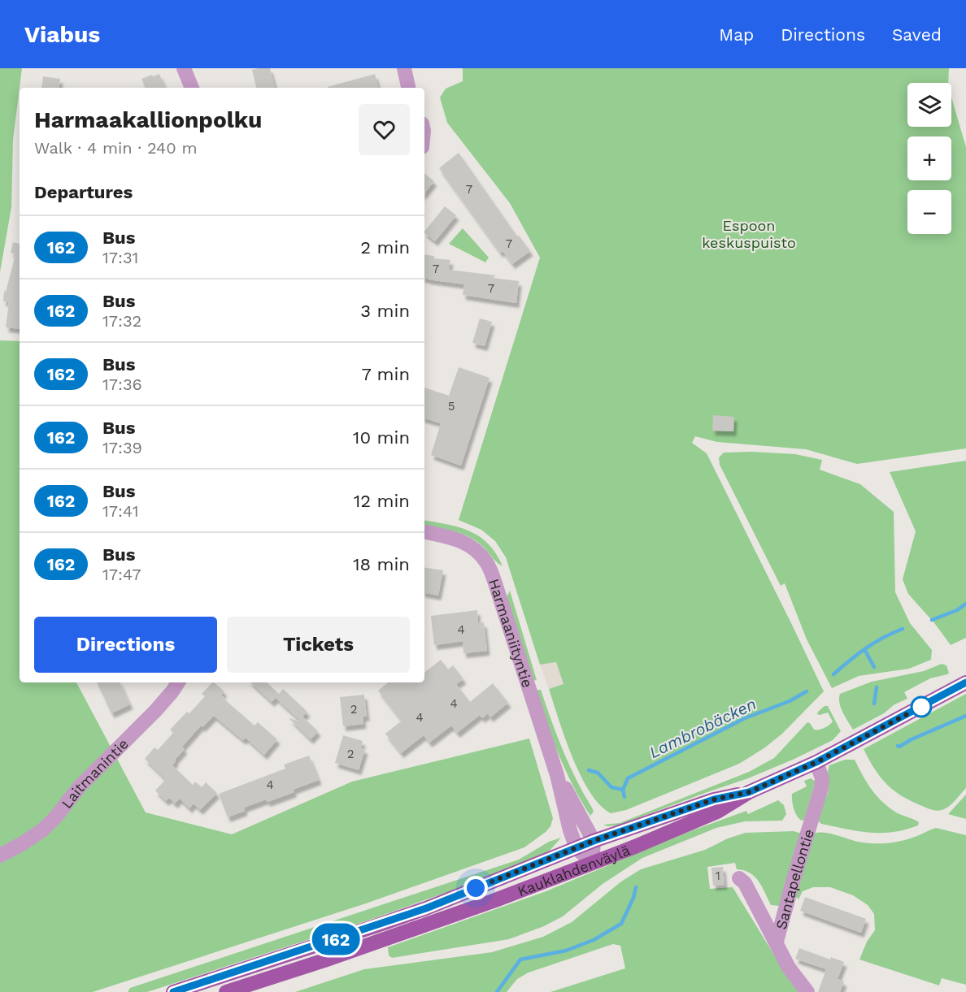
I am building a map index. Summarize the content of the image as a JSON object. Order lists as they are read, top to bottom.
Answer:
{
  "streets": {
    "main road": ["Kauklahdenväylä"],
    "street": ["Harmaaniityntie", "Laitmanintie", "Santapellontie"]
  },
  "crossings": [
    ["Harmaaniityntie", "Kauklahdenväylä"],
    ["Kauklahdenväylä", "Santapellontie"]
  ],
  "water": ["Lambrobäcken"],
  "parks": ["Espoon keskuspuisto"],
  "lines": ["bus line 162"],
  "house_numbers": [
    "7",
    "7",
    "7",
    "7",
    "5",
    "4",
    "4",
    "2",
    "4",
    "2",
    "4",
    "1"
  ],
  "page": {
    "header": "Viabus",
    "nav": ["Map", "Directions", "Saved"],
    "on_map": "162",
    "map_buttons": ["+", "−"],
    "heading": [
      ["Harmaakallionpolku", "Walk · 4 min · 240 m"],
      "Departures"
    ],
    "list": [
      {
        "mark": "162",
        "name": "Bus",
        "note": "17:31",
        "value": "2 min"
      },
      {
        "mark": "162",
        "name": "Bus",
        "note": "17:32",
        "value": "3 min"
      },
      {
        "mark": "162",
        "name": "Bus",
        "note": "17:36",
        "value": "7 min"
      },
      {
        "mark": "162",
        "name": "Bus",
        "note": "17:39",
        "value": "10 min"
      },
      {
        "mark": "162",
        "name": "Bus",
        "note": "17:41",
        "value": "12 min"
      },
      {
        "mark": "162",
        "name": "Bus",
        "note": "17:47",
        "value": "18 min"
      }
    ],
    "buttons": ["Directions", "Tickets"]
  }
}
